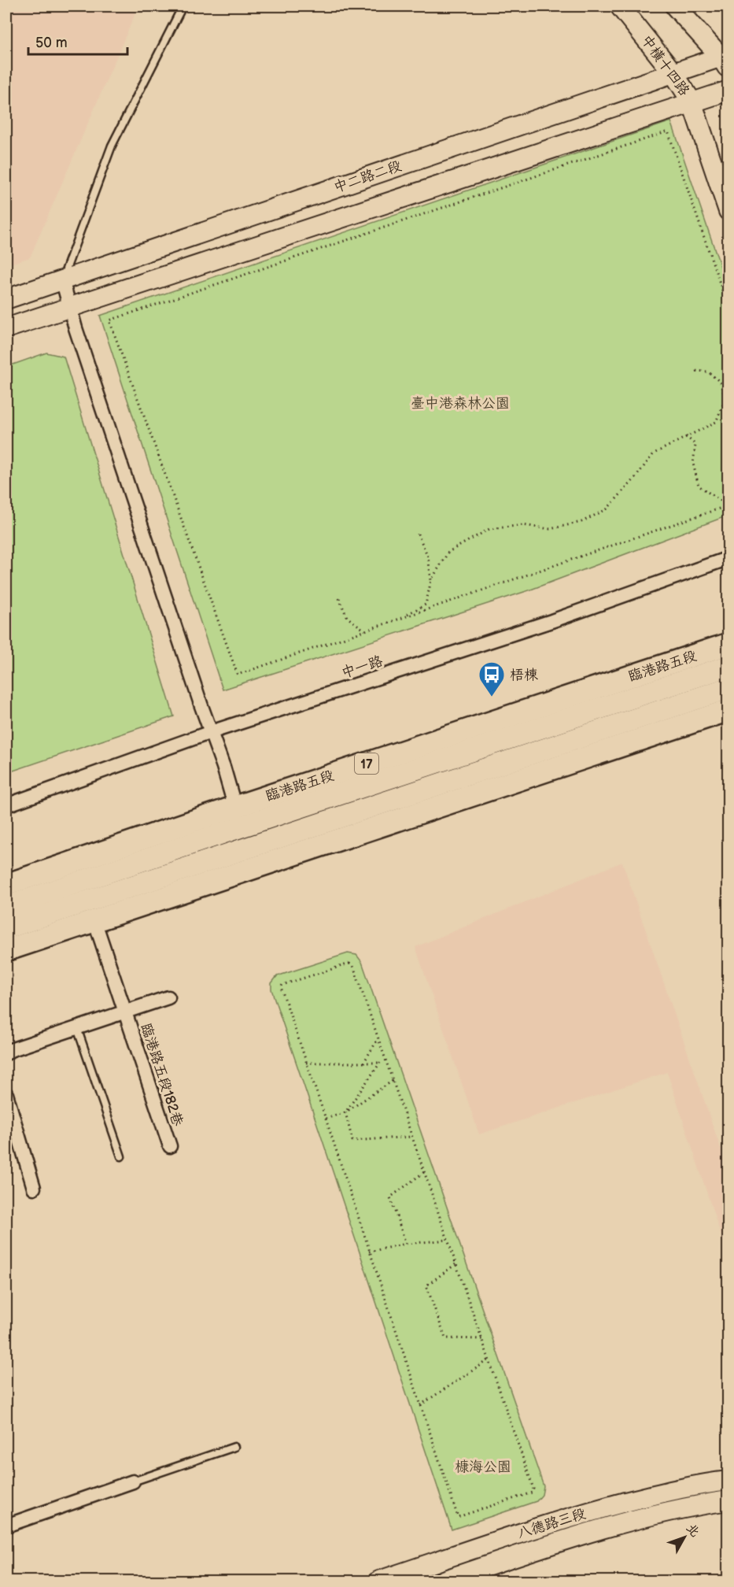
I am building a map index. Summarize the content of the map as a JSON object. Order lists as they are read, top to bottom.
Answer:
{
  "streets": {
    "main road": ["臨港路五段", "17"],
    "street": [
      "中橫十四路",
      "中二路二段",
      "中一路",
      "臨港路五段182巷",
      "八德路三段"
    ]
  },
  "crossings": [
    ["中橫十四路", "中二路二段"],
    ["臨港路五段", "臨港路五段182巷"]
  ],
  "parks": ["臺中港森林公園", "槺海公園"],
  "places": {
    "bus stop": ["梧棟"]
  },
  "scale_bar": "50 m",
  "north": "top right"
}
